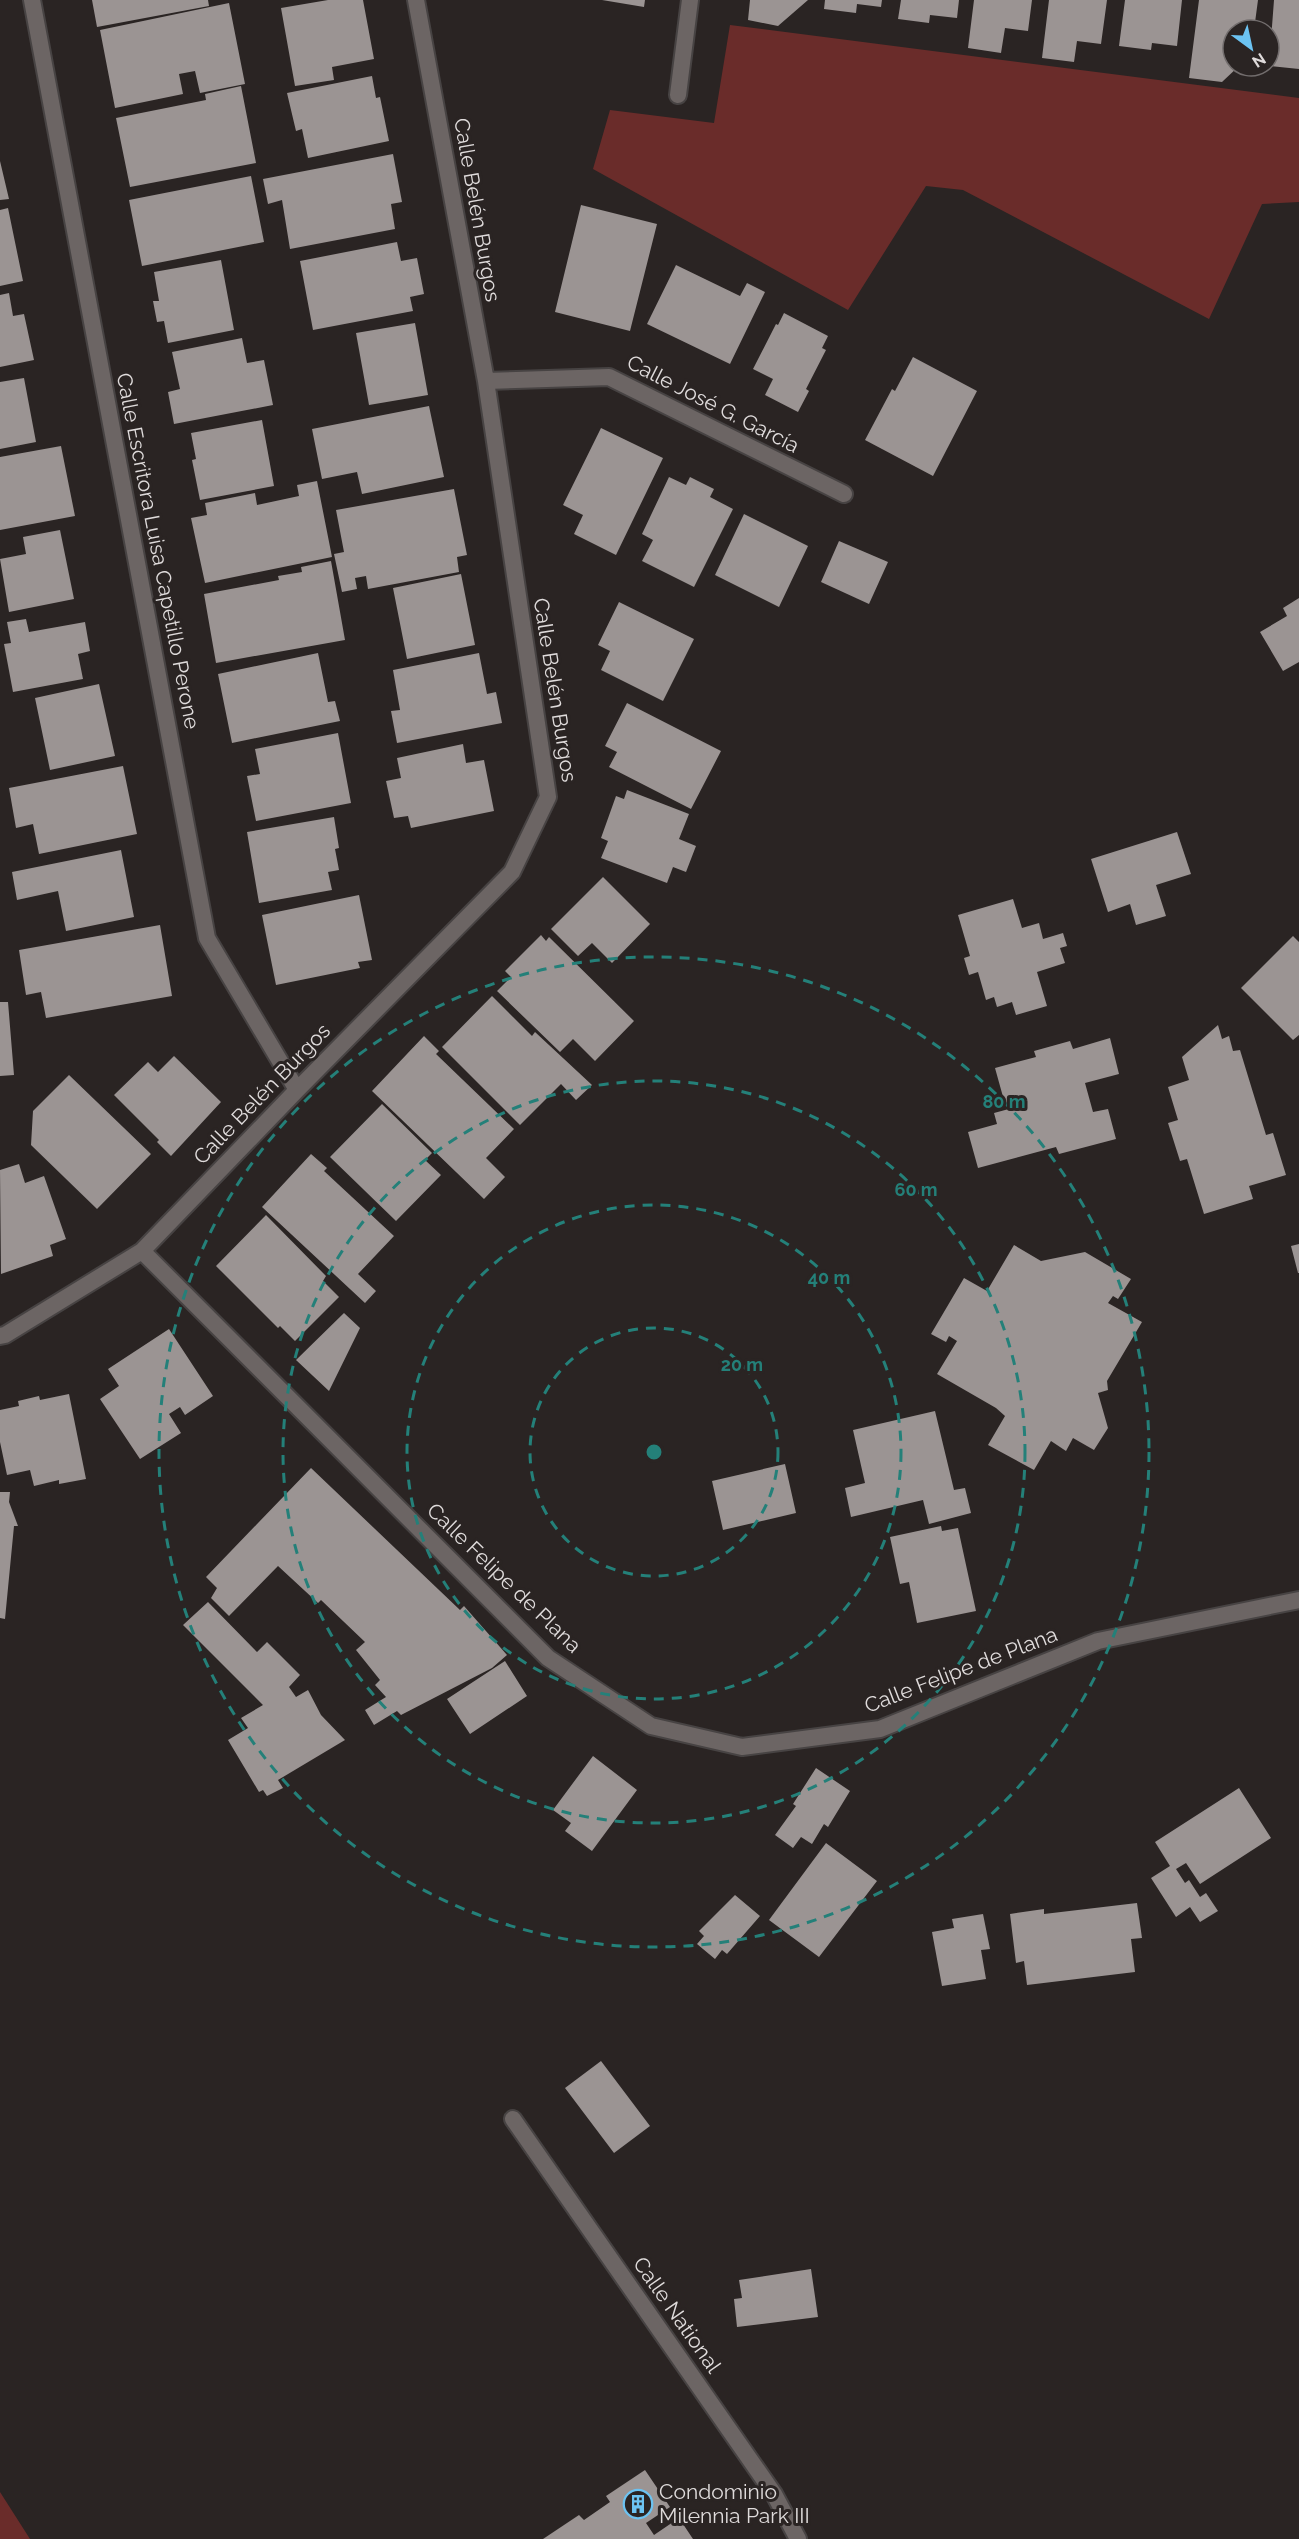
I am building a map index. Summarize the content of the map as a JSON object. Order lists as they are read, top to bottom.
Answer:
{
  "streets": {
    "street": [
      "Calle Belén Burgos",
      "Calle José G. García",
      "Calle Escritora Luisa Capetillo Perone",
      "Calle Felipe de Plana",
      "Calle National"
    ]
  },
  "crossings": [
    ["Calle Belén Burgos", "Calle José G. García"],
    ["Calle Belén Burgos", "Calle Escritora Luisa Capetillo Perone"],
    ["Calle Belén Burgos", "Calle Felipe de Plana"]
  ],
  "places": {
    "building": ["Condominio Milennia Park III"]
  },
  "north": "bottom right",
  "rings": [
    "80 m",
    "60 m",
    "40 m",
    "20 m"
  ]
}
